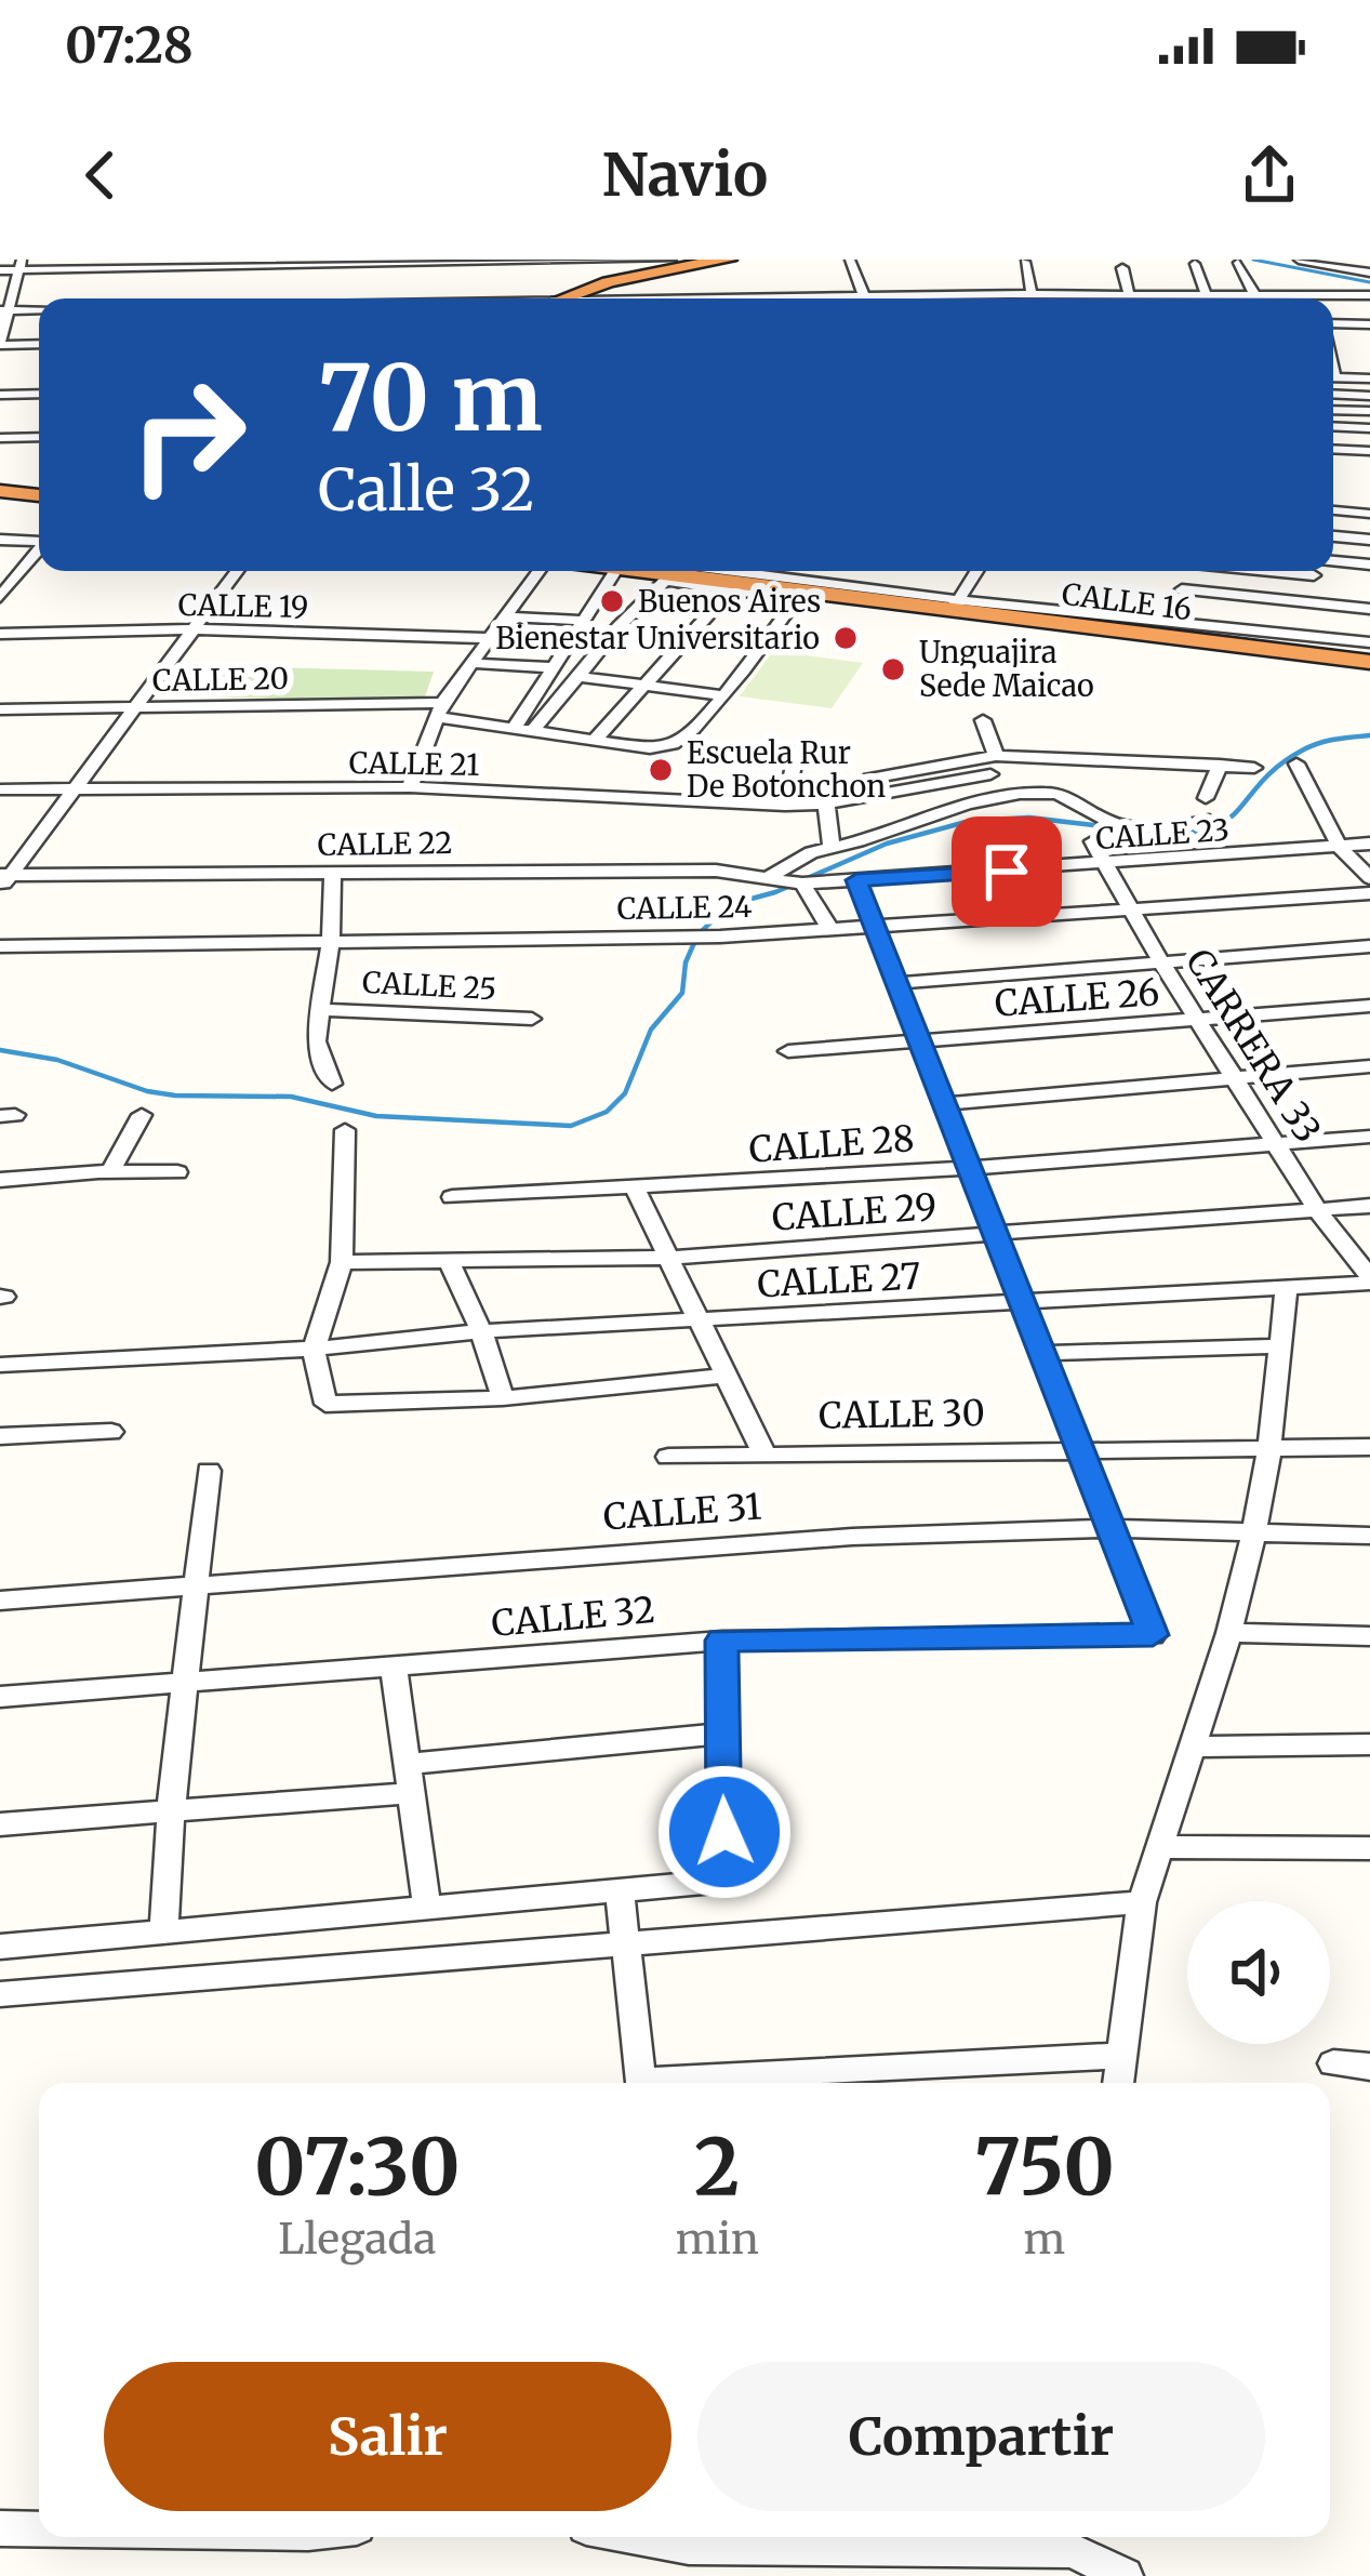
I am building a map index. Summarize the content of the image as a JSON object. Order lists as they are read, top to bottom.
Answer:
{
  "streets": {
    "highway": ["CALLE 16"],
    "street": [
      "CALLE 19",
      "CALLE 20",
      "CALLE 21",
      "CALLE 23",
      "CALLE 22",
      "CALLE 24",
      "CALLE 25",
      "CALLE 26",
      "CARRERA 33",
      "CALLE 28",
      "CALLE 29",
      "CALLE 27",
      "CALLE 30",
      "CALLE 31",
      "CALLE 32"
    ]
  },
  "crossings": [
    ["CALLE 23", "CALLE 22"],
    ["CALLE 23", "CARRERA 33"],
    ["CALLE 24", "CARRERA 33"],
    ["CALLE 26", "CARRERA 33"],
    ["CARRERA 33", "CALLE 28"],
    ["CARRERA 33", "CALLE 29"],
    ["CARRERA 33", "CALLE 27"],
    ["CALLE 31", "CALLE 32"]
  ],
  "places": [
    "Buenos Aires",
    "Bienestar Universitario",
    "Unguajira Sede Maicao",
    "Escuela Rur De Botonchon"
  ],
  "page": {
    "status": "07:28",
    "header": "Navio",
    "turn": ["70 m", "Calle 32"],
    "eta": [
      "07:30",
      "Llegada",
      "2",
      "min",
      "750",
      "m"
    ],
    "buttons": ["Salir", "Compartir"]
  }
}
